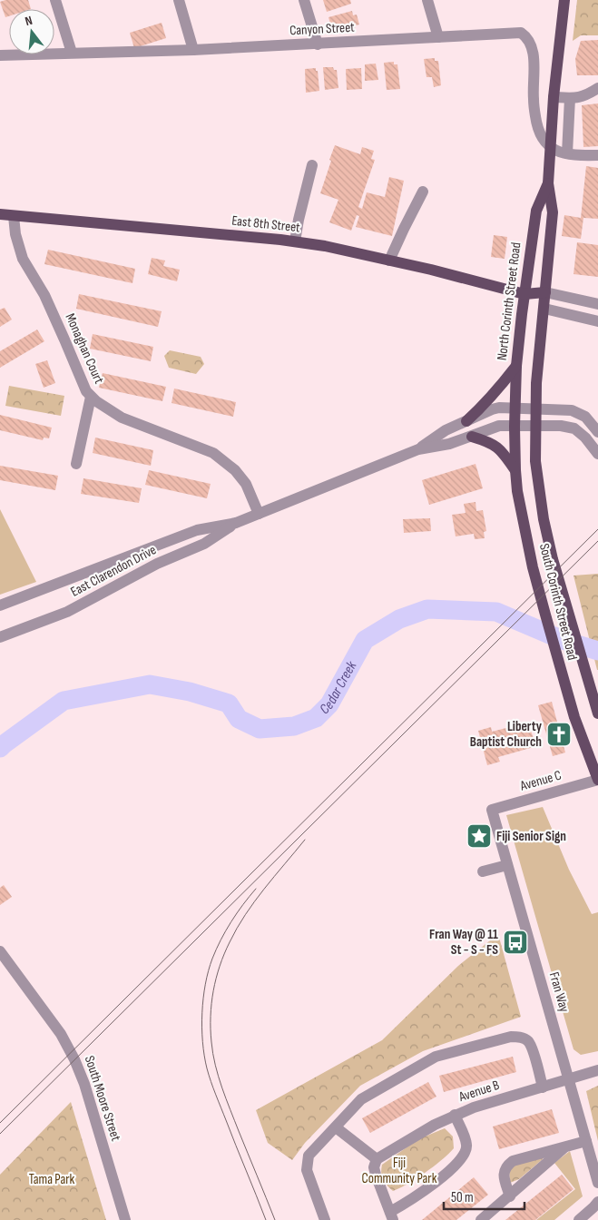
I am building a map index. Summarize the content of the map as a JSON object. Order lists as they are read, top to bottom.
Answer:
{
  "streets": {
    "main road": ["East 8th Street", "North Corinth Street Road", "South Corinth Street Road"],
    "street": [
      "Canyon Street",
      "Monaghan Court",
      "East Clarendon Drive",
      "Avenue C",
      "Fran Way",
      "Avenue B",
      "South Moore Street"
    ]
  },
  "crossings": [
    ["Canyon Street", "North Corinth Street Road"],
    ["East 8th Street", "North Corinth Street Road"],
    ["East 8th Street", "Monaghan Court"],
    ["North Corinth Street Road", "East Clarendon Drive"],
    ["North Corinth Street Road", "South Corinth Street Road"],
    ["Monaghan Court", "East Clarendon Drive"],
    ["East Clarendon Drive", "South Corinth Street Road"],
    ["South Corinth Street Road", "Avenue C"],
    ["Avenue C", "Fran Way"],
    ["Fran Way", "Avenue B"]
  ],
  "water": ["Cedar Creek"],
  "parks": ["Fiji Community Park", "Tama Park"],
  "places": {
    "church": ["Liberty Baptist Church"],
    "place": ["Fiji Senior Sign"],
    "bus stop": ["Fran Way @ 11 St - S - FS"]
  },
  "scale_bar": "50 m",
  "north": "top"
}
